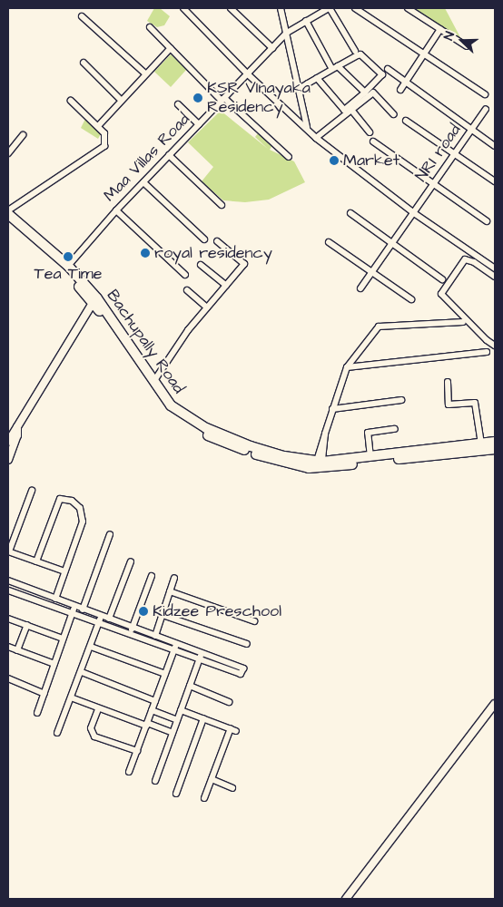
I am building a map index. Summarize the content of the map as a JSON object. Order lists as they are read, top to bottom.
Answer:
{
  "streets": {
    "main road": ["Bachupally Road"],
    "street": ["NRI road", "Maa Villas Road"]
  },
  "crossings": [
    ["Maa Villas Road", "Bachupally Road"]
  ],
  "places": [
    "KSR VInayaka Residency",
    "Market",
    "royal residency",
    "Tea Time",
    "Kidzee Preschool"
  ],
  "north": "left"
}
